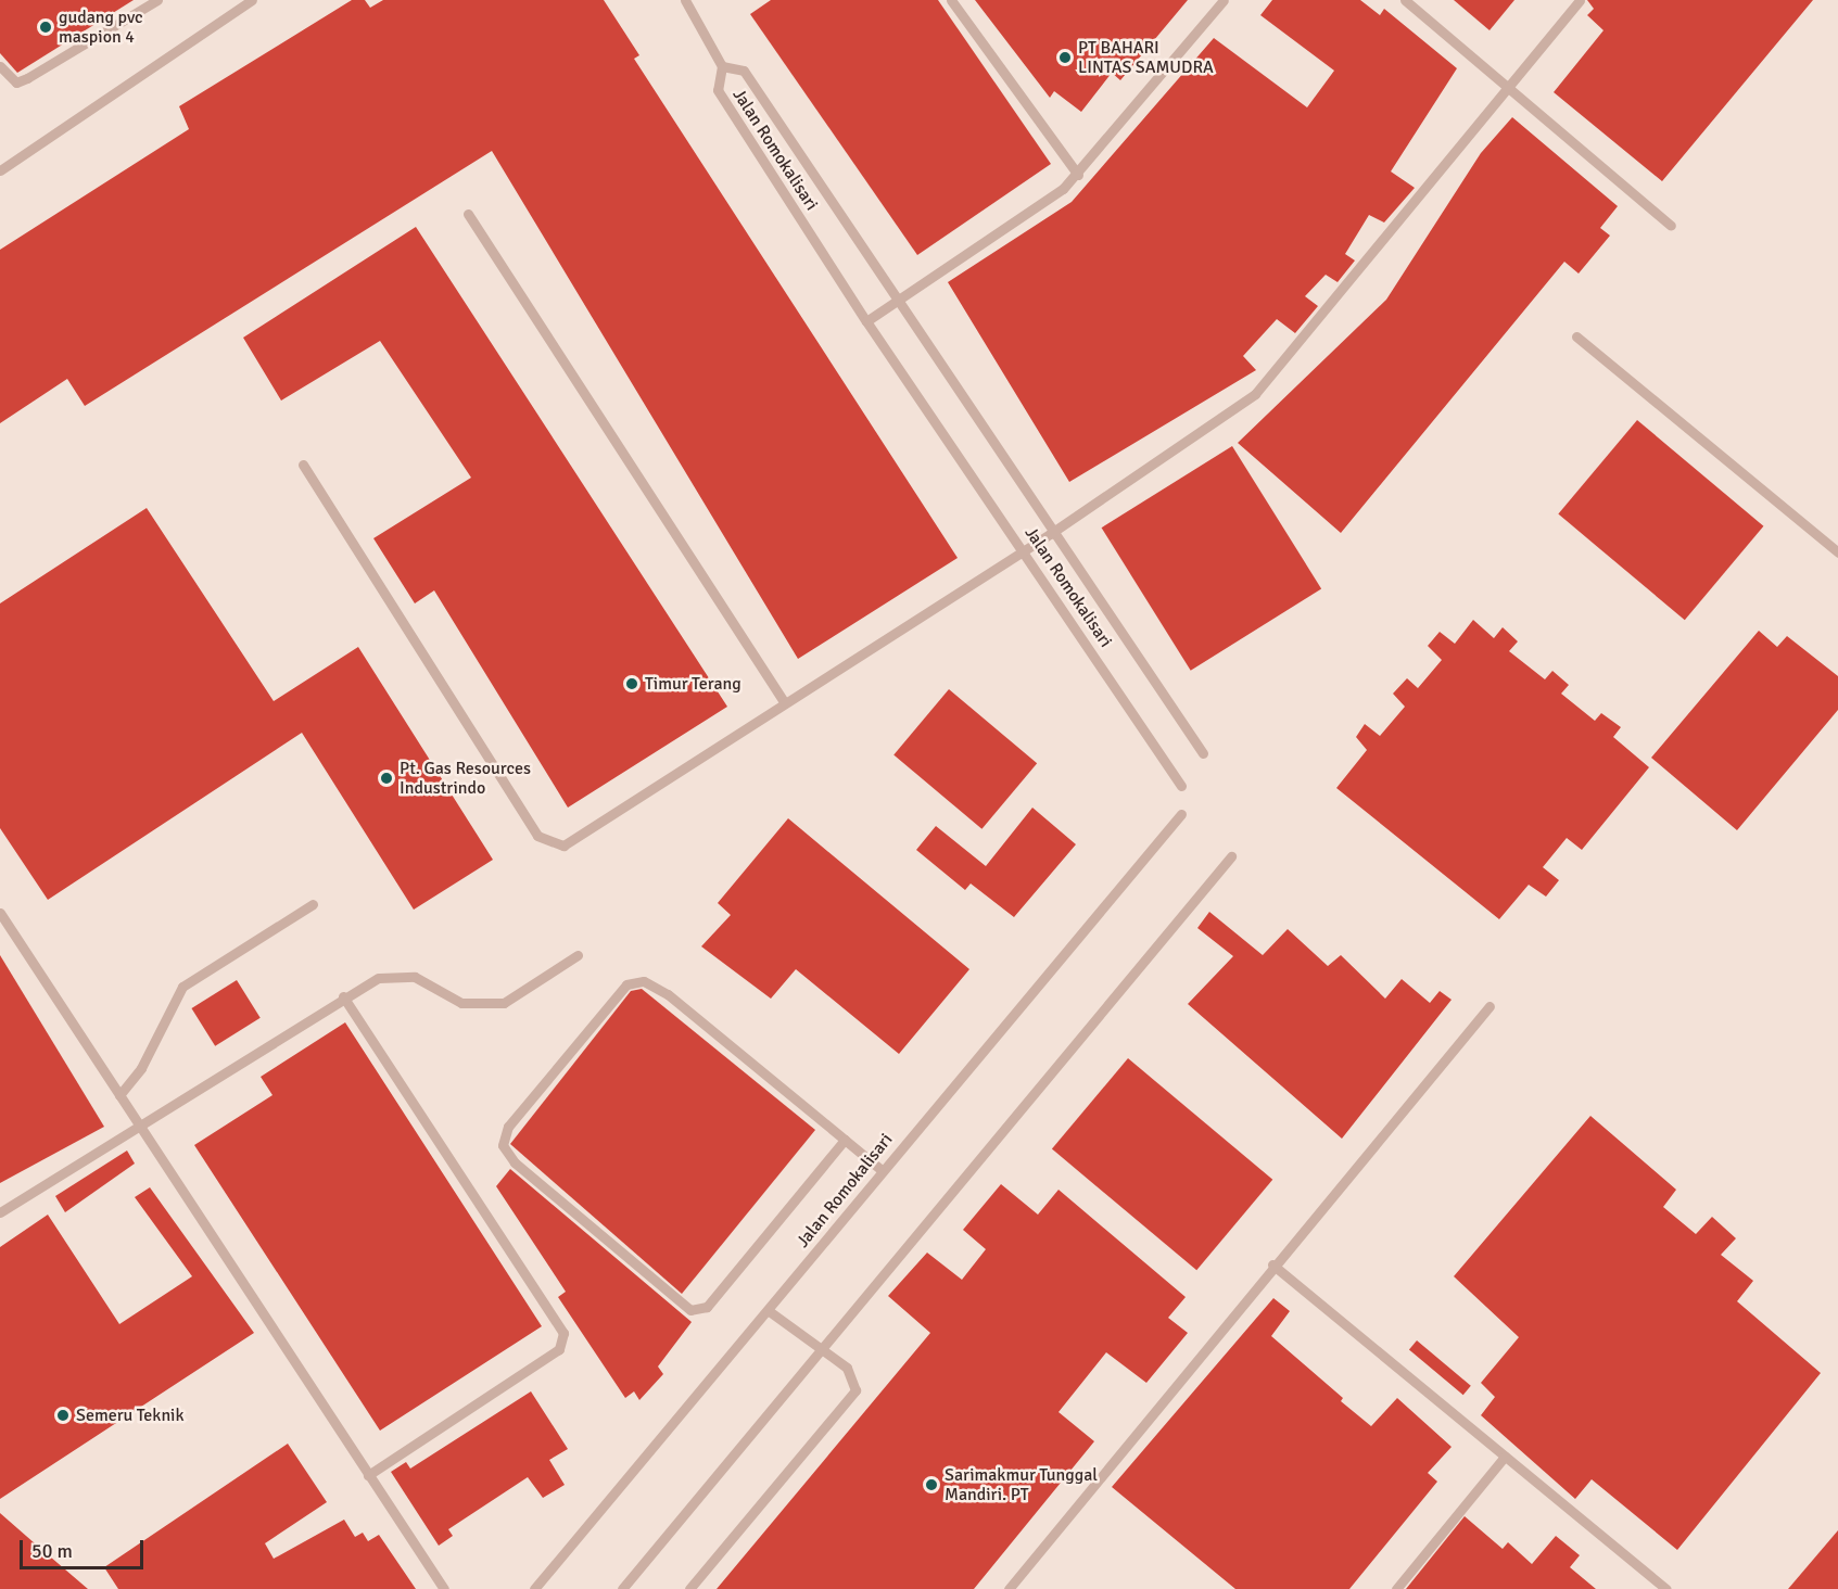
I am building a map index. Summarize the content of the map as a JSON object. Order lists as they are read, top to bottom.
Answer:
{
  "streets": {
    "lane": ["Jalan Romokalisari"]
  },
  "places": [
    "gudang pvc maspion 4",
    "PT BAHARI LINTAS SAMUDRA",
    "Timur Terang",
    "Pt. Gas Resources Industrindo",
    "Semeru Teknik",
    "Sarimakmur Tunggal Mandiri. PT"
  ],
  "scale_bar": "50 m"
}
